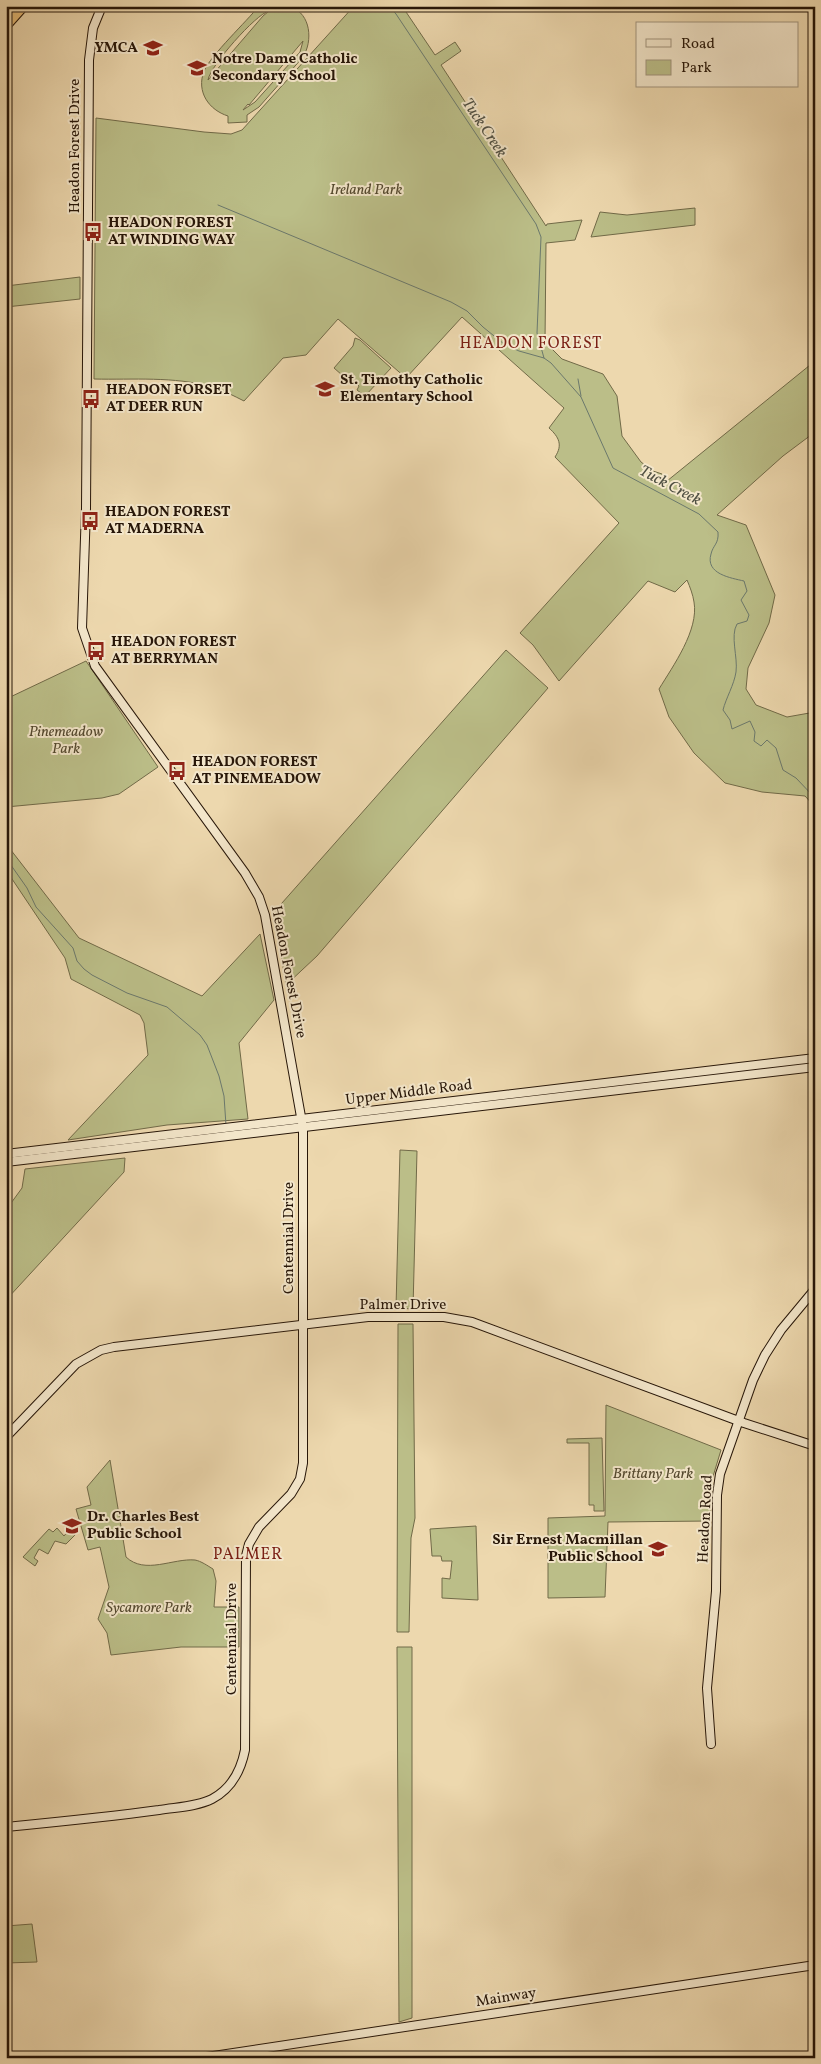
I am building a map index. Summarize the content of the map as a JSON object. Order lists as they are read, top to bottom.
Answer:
{
  "streets": {
    "street": [
      "Headon Forest Drive",
      "Upper Middle Road",
      "Centennial Drive",
      "Palmer Drive",
      "Headon Road",
      "Mainway"
    ]
  },
  "crossings": [
    ["Headon Forest Drive", "Upper Middle Road"],
    ["Headon Forest Drive", "Centennial Drive"],
    ["Upper Middle Road", "Centennial Drive"],
    ["Centennial Drive", "Palmer Drive"],
    ["Palmer Drive", "Headon Road"]
  ],
  "districts": ["HEADON FOREST", "PALMER"],
  "water": ["Tuck Creek"],
  "parks": [
    "Ireland Park",
    "Pinemeadow Park",
    "Brittany Park",
    "Sycamore Park"
  ],
  "places": {
    "school or university": [
      "YMCA",
      "Notre Dame Catholic Secondary School",
      "St. Timothy Catholic Elementary School",
      "Dr. Charles Best Public School",
      "Sir Ernest Macmillan Public School"
    ],
    "bus stop": [
      "HEADON FOREST AT WINDING WAY",
      "HEADON FORSET AT DEER RUN",
      "HEADON FOREST AT MADERNA",
      "HEADON FOREST AT BERRYMAN",
      "HEADON FOREST AT PINEMEADOW"
    ]
  },
  "legend": ["Road", "Park"]
}
